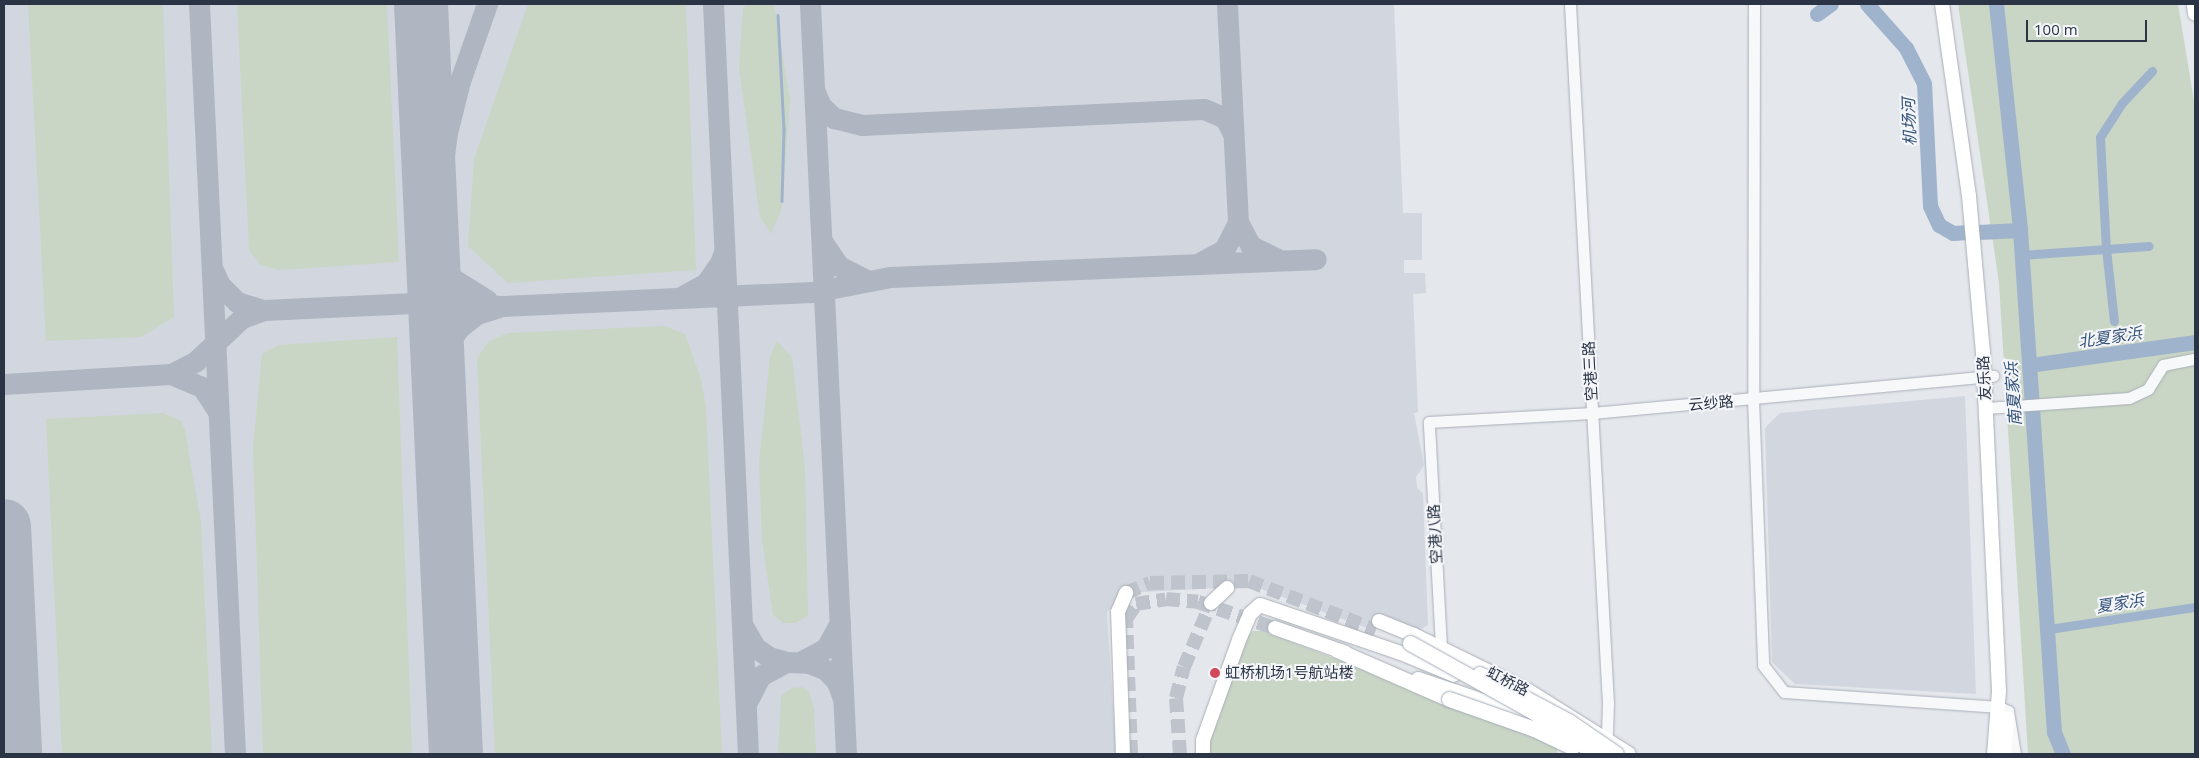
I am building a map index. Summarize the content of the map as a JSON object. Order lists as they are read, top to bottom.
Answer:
{
  "streets": {
    "main road": ["友乐路", "虹桥路"],
    "street": ["空港三路", "云纱路", "空港八路"]
  },
  "crossings": [
    ["空港三路", "云纱路"],
    ["空港三路", "虹桥路"],
    ["友乐路", "云纱路"],
    ["云纱路", "空港八路"],
    ["空港八路", "虹桥路"]
  ],
  "water": [
    "机场河",
    "北夏家浜",
    "南夏家浜",
    "夏家浜"
  ],
  "places": ["虹桥机场1号航站楼"],
  "scale_bar": "100 m"
}
